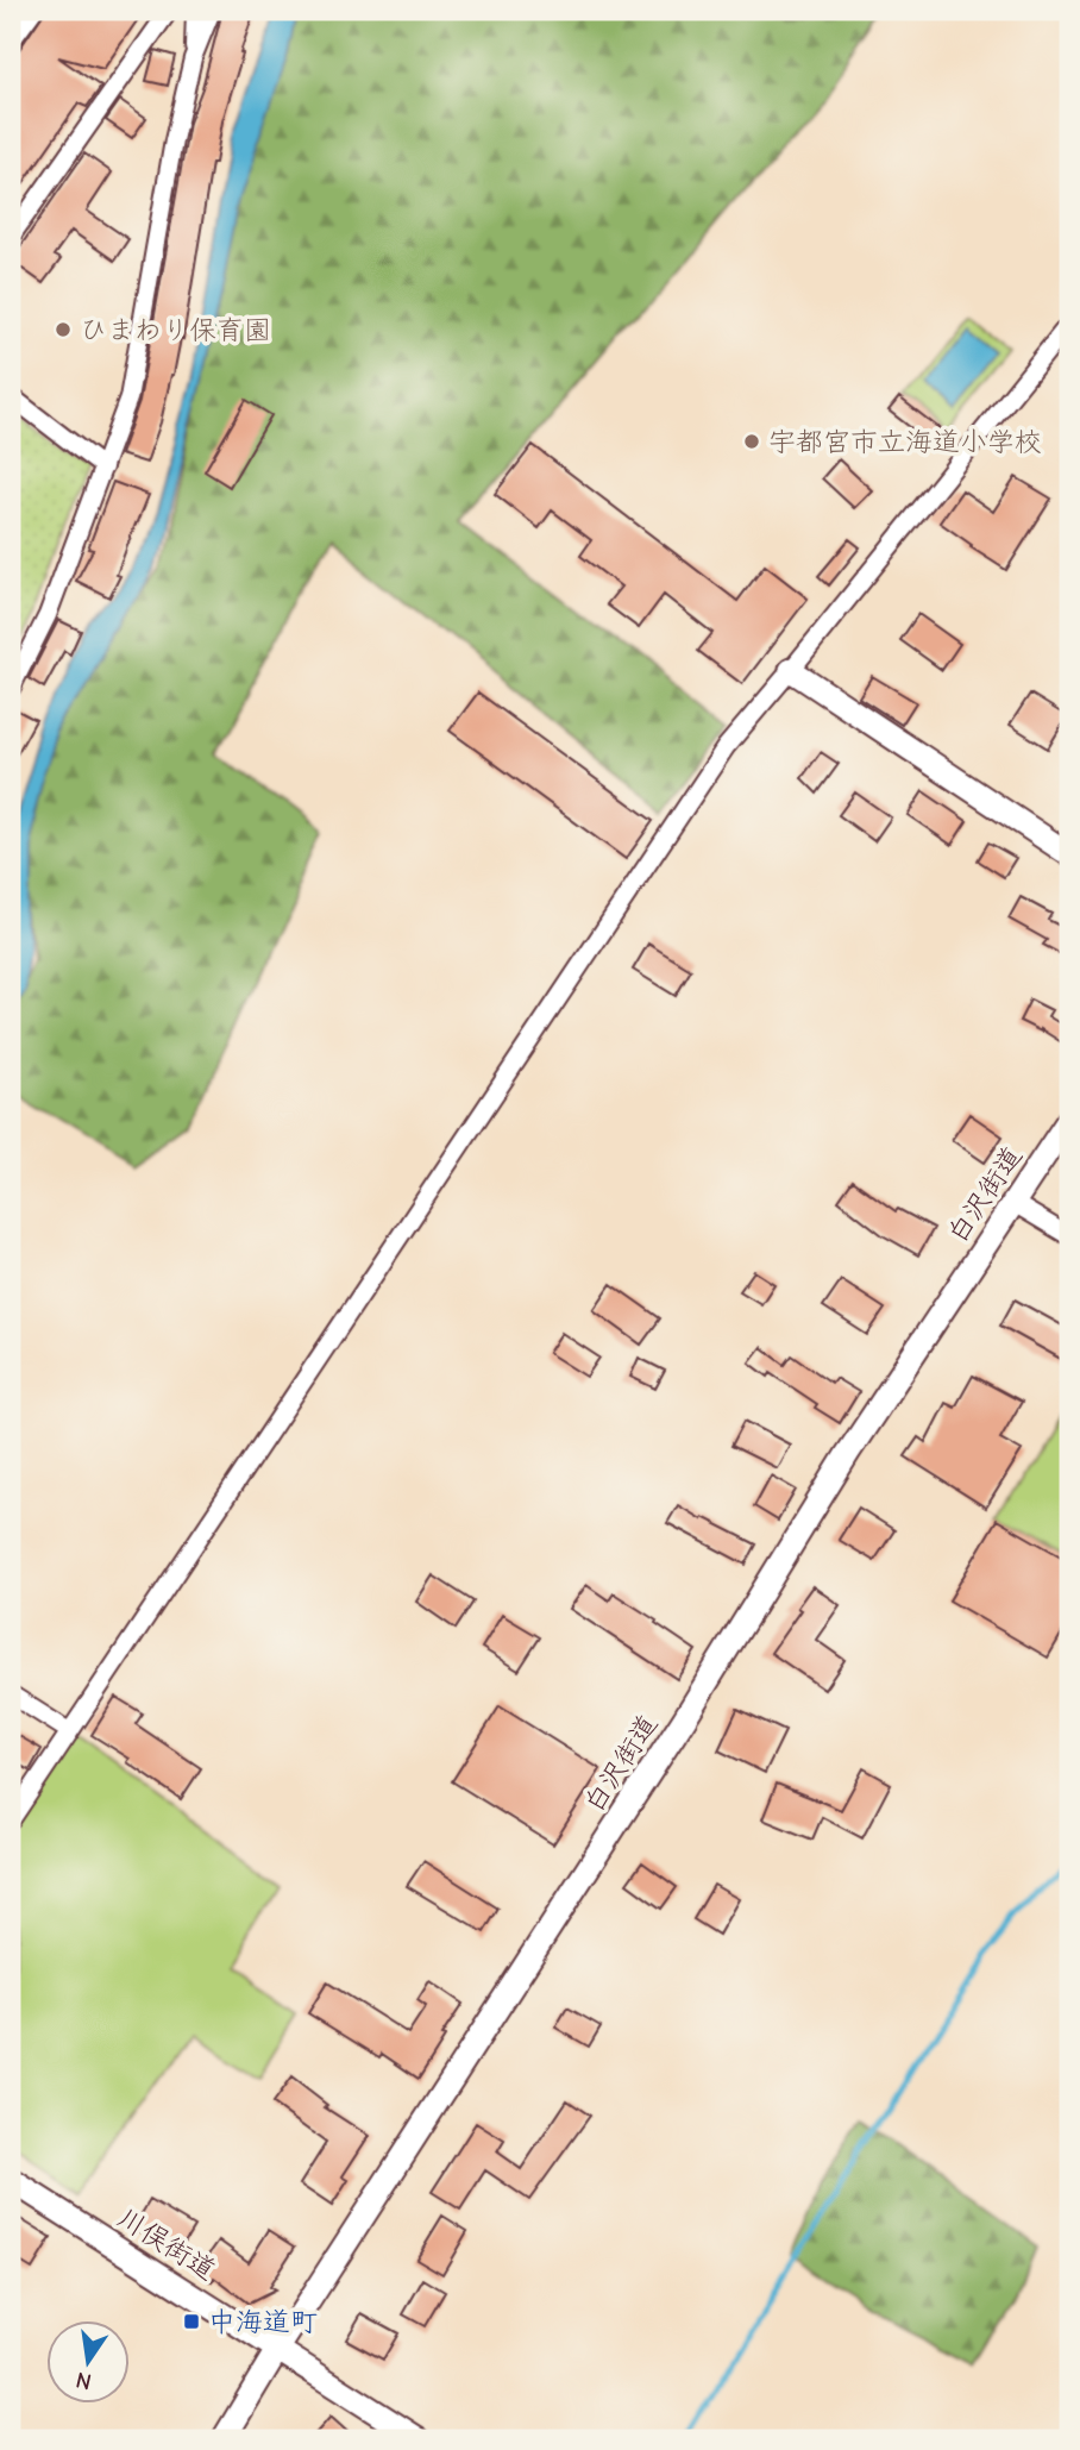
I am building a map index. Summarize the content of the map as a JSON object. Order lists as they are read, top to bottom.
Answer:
{
  "streets": {
    "main road": ["白沢街道", "川俣街道"]
  },
  "crossings": [
    ["白沢街道", "川俣街道"]
  ],
  "places": {
    "other": ["ひまわり保育園", "宇都宮市立海道小学校"],
    "transit": ["中海道町"]
  },
  "north": "bottom"
}
